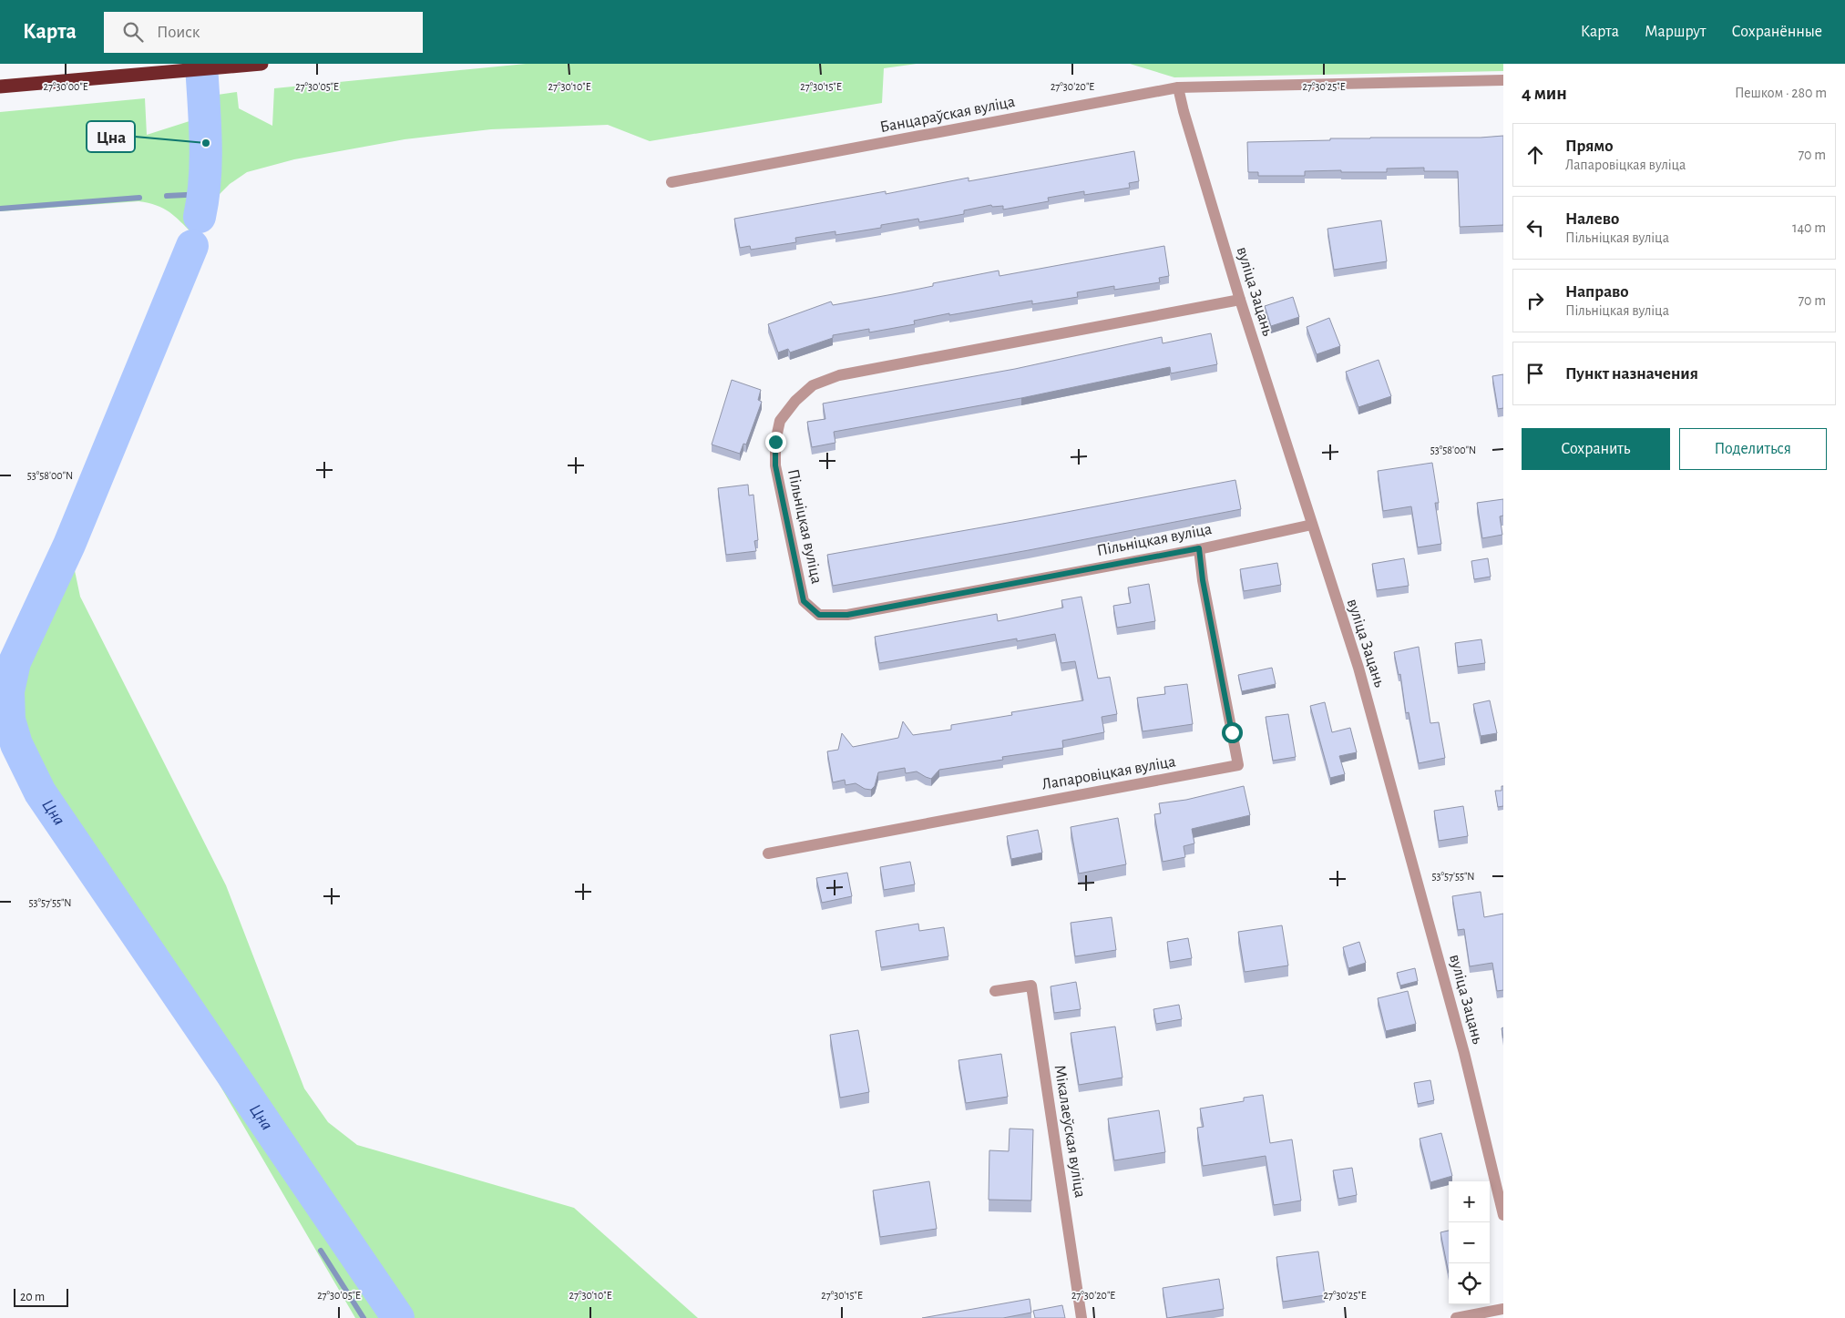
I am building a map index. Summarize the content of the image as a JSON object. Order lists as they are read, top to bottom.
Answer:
{
  "streets": {
    "street": [
      "Банцараўская вуліца",
      "вуліца Зацань",
      "Пільніцкая вуліца",
      "Лапаровіцкая вуліца",
      "Мікалаеўская вуліца"
    ]
  },
  "crossings": [
    ["Банцараўская вуліца", "вуліца Зацань"],
    ["вуліца Зацань", "Пільніцкая вуліца"],
    ["Пільніцкая вуліца", "Лапаровіцкая вуліца"]
  ],
  "water": ["Цна"],
  "places": ["Цна"],
  "scale_bar": "20 m",
  "page": {
    "header": "Карта",
    "search": "Поиск",
    "nav": ["Карта", "Маршрут", "Сохранённые"],
    "heading": ["4 мин", "Пешком · 280 m"],
    "list": [
      ["Прямо", "Лапаровіцкая вуліца", "70 m"],
      ["Налево", "Пільніцкая вуліца", "140 m"],
      ["Направо", "Пільніцкая вуліца", "70 m"],
      "Пункт назначения"
    ],
    "buttons": ["Сохранить", "Поделиться"],
    "map_buttons": ["+", "−"],
    "scale": "20 m"
  },
  "coordinates": [
    "27°30'00\"E",
    "27°30'05\"E",
    "27°30'10\"E",
    "27°30'15\"E",
    "27°30'20\"E",
    "27°30'25\"E",
    "53°58'00\"N",
    "53°57'55\"N"
  ]
}
